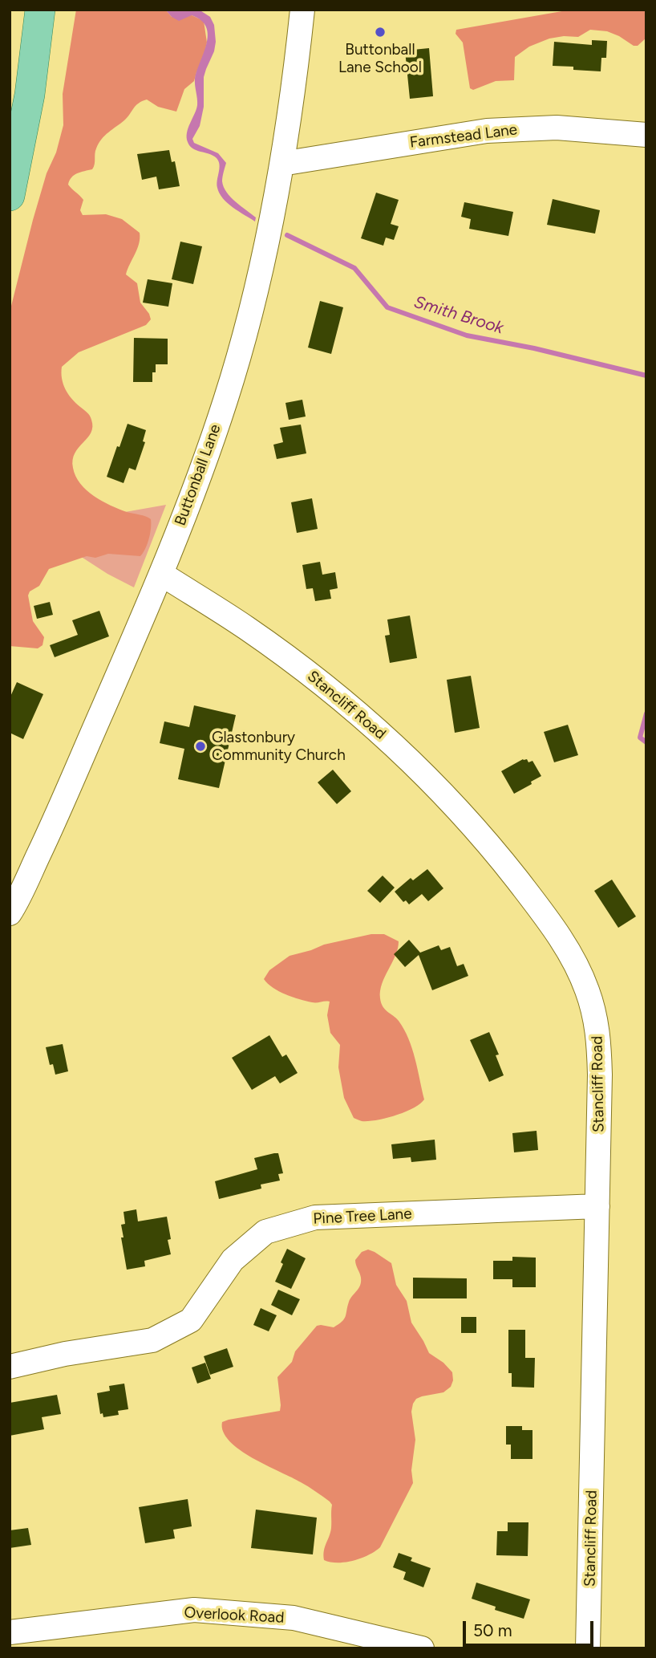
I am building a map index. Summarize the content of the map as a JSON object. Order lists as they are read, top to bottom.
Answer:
{
  "streets": {
    "street": [
      "Farmstead Lane",
      "Buttonball Lane",
      "Stancliff Road",
      "Pine Tree Lane",
      "Overlook Road"
    ]
  },
  "crossings": [
    ["Farmstead Lane", "Buttonball Lane"],
    ["Buttonball Lane", "Stancliff Road"],
    ["Stancliff Road", "Pine Tree Lane"]
  ],
  "water": ["Smith Brook"],
  "places": ["Buttonball Lane School", "Glastonbury Community Church"],
  "scale_bar": "50 m"
}
